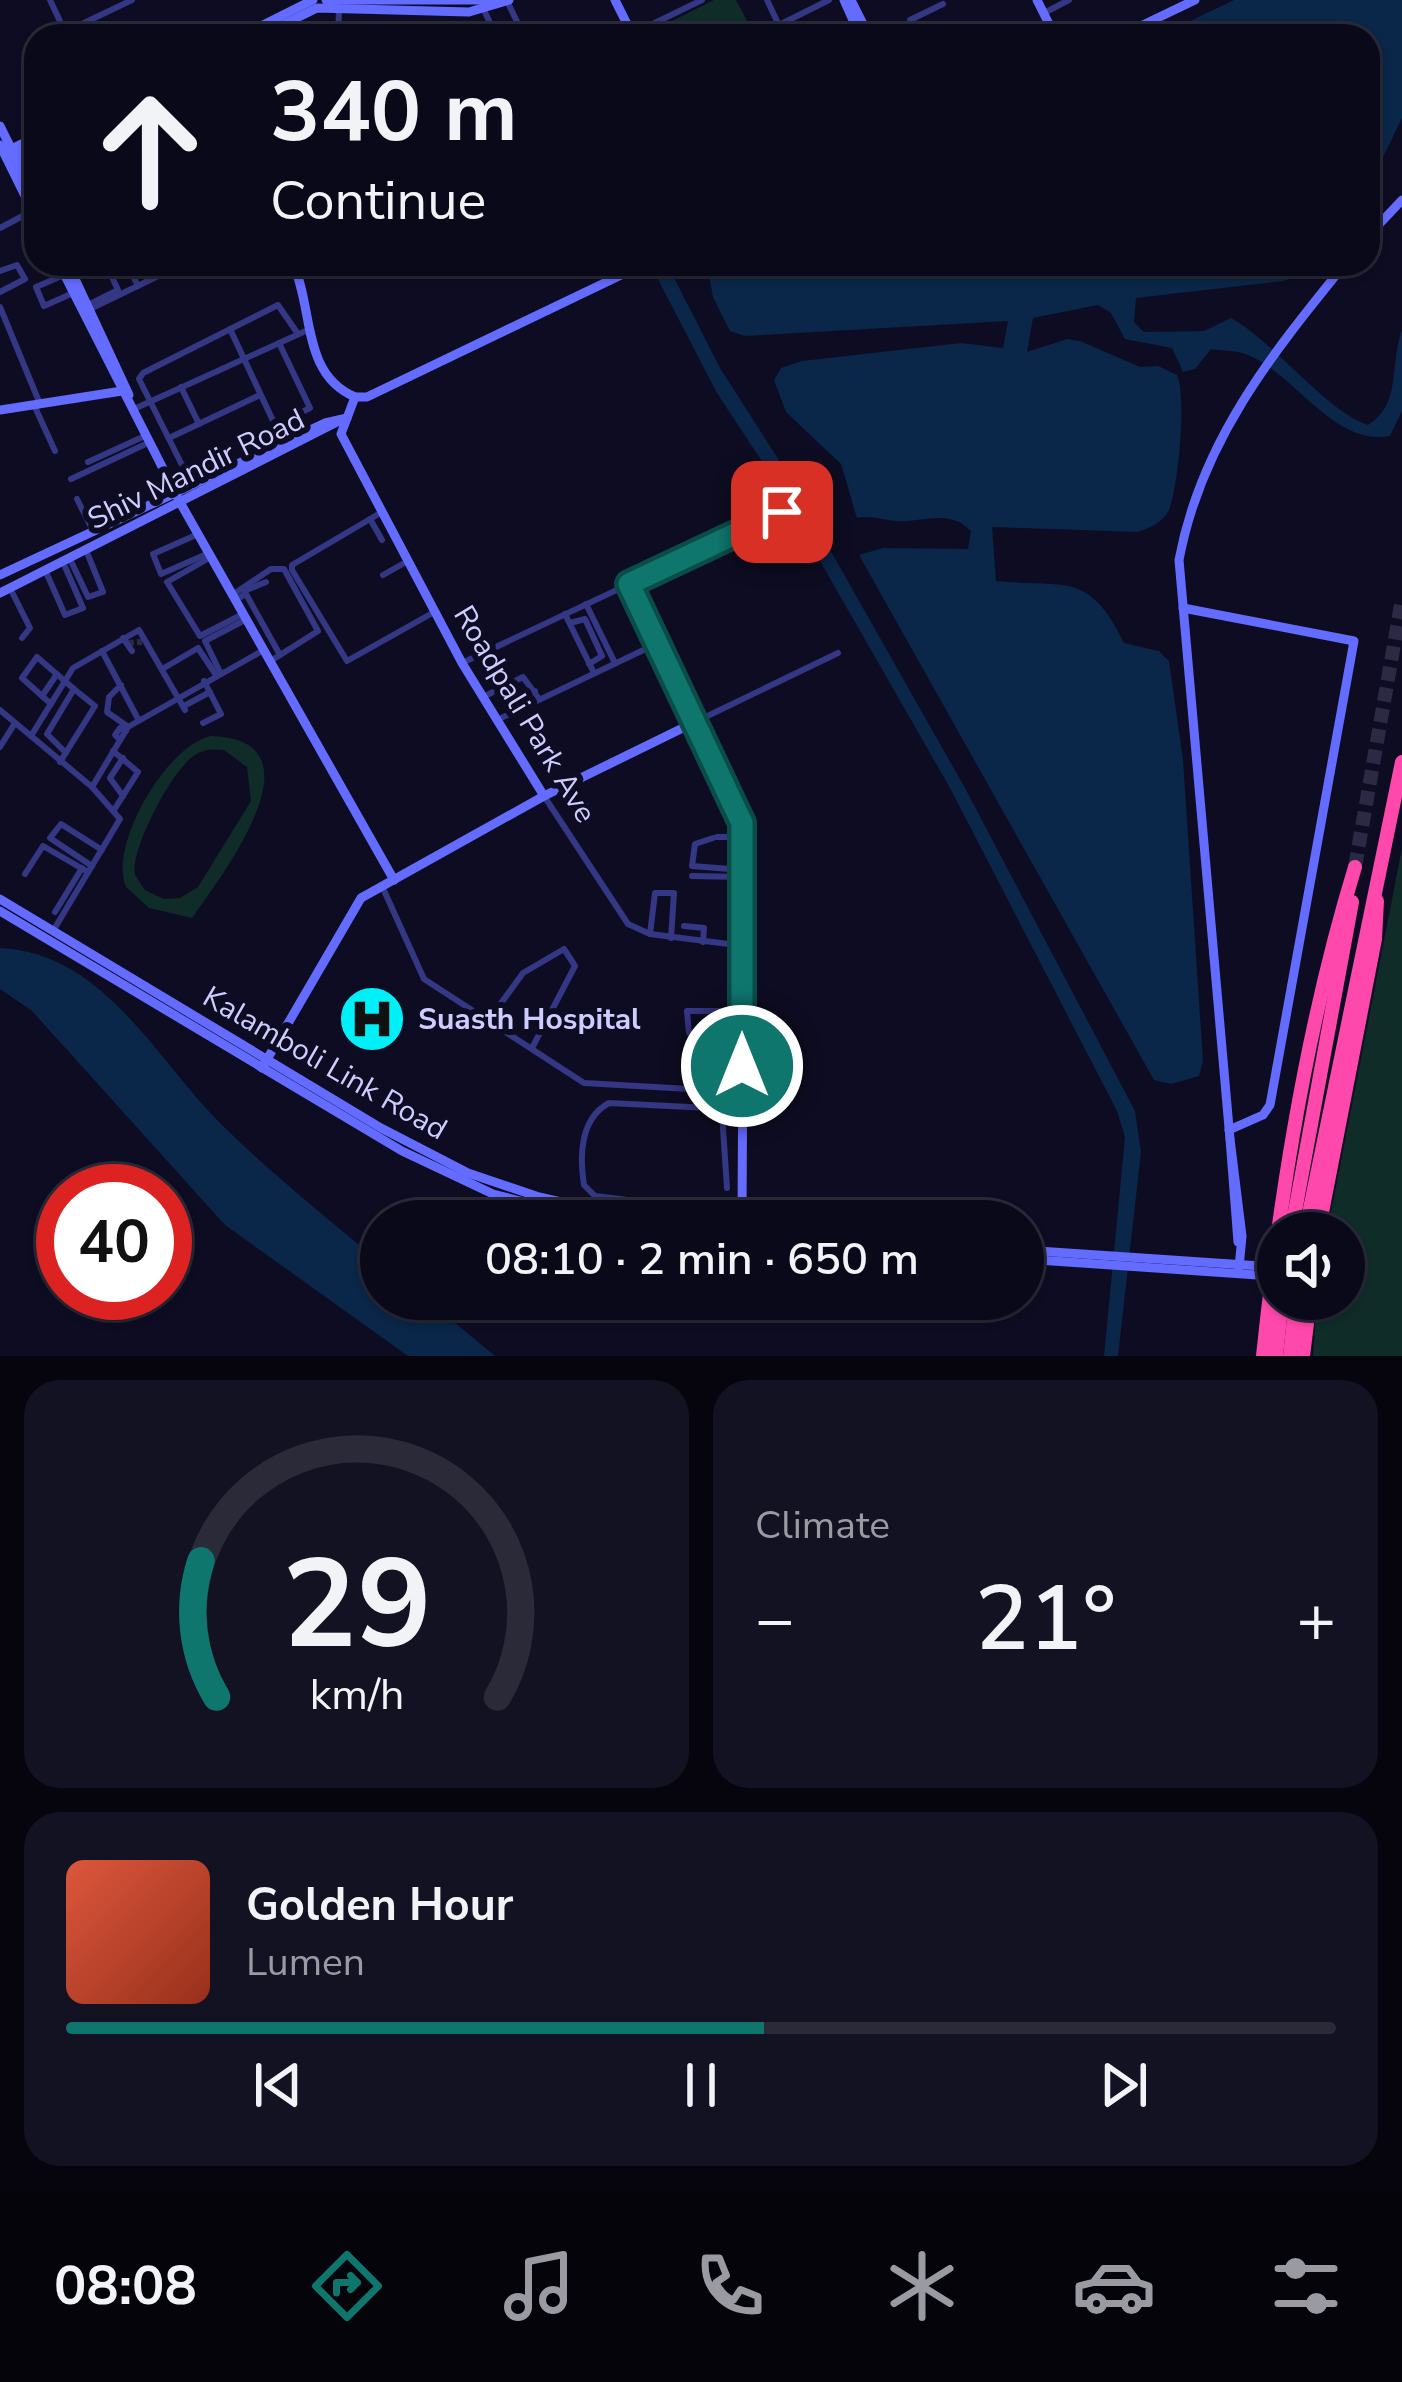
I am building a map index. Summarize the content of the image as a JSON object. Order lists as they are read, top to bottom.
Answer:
{
  "streets": {
    "street": ["Shiv Mandir Road", "Roadpali Park Ave", "Kalamboli Link Road"]
  },
  "crossings": [
    ["Shiv Mandir Road", "Roadpali Park Ave"]
  ],
  "places": {
    "hospital": ["Suasth Hospital"]
  },
  "page": {
    "turn": ["340 m", "Continue"],
    "limit": "40",
    "trip": "08:10 · 2 min · 650 m",
    "tile": "Climate",
    "heat": ["−", "21°", "+"],
    "song": ["Golden Hour", "Lumen"],
    "tabs": "08:08",
    "gauge": ["29", "km/h"]
  }
}
